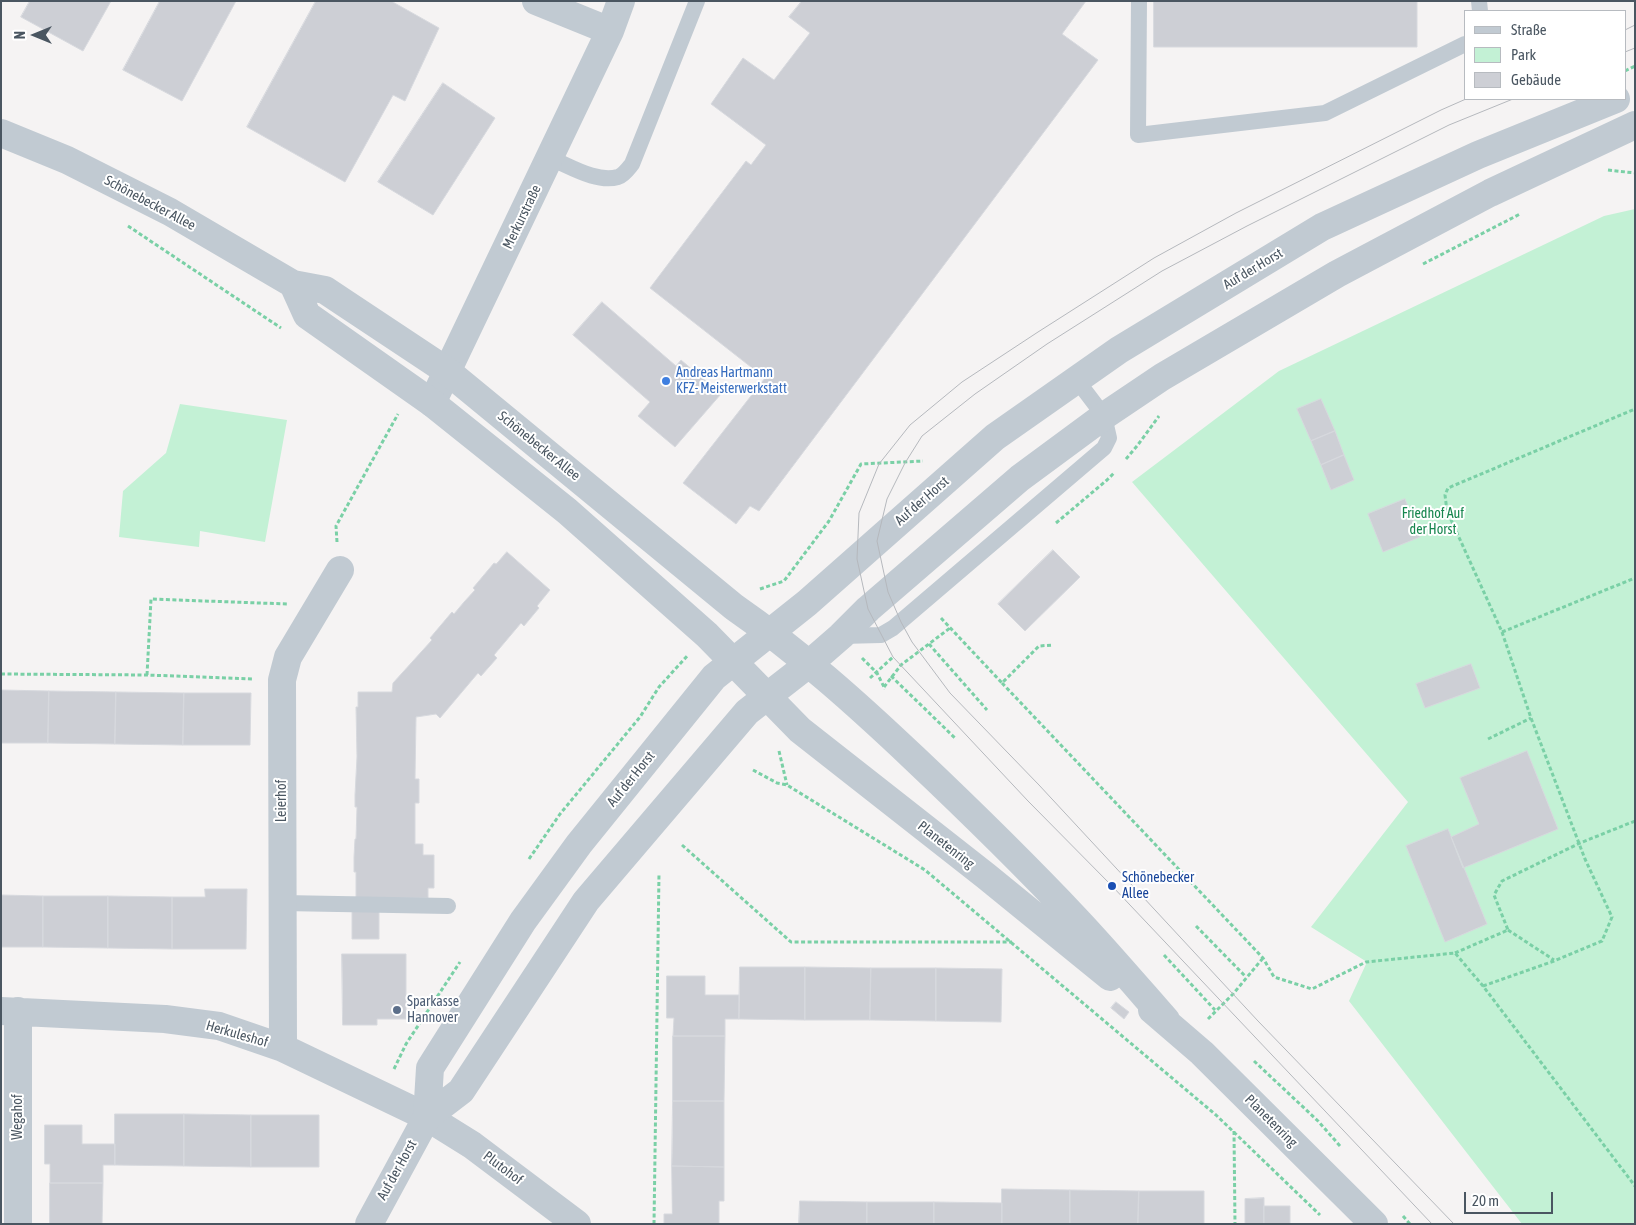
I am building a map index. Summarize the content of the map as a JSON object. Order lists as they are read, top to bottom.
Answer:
{
  "streets": {
    "street": [
      "Schönebecker Allee",
      "Merkurstraße",
      "Auf der Horst",
      "Leierhof",
      "Planetenring",
      "Herkuleshof",
      "Wegahof",
      "Plutohof"
    ]
  },
  "crossings": [
    ["Schönebecker Allee", "Merkurstraße"],
    ["Schönebecker Allee", "Auf der Horst"],
    ["Schönebecker Allee", "Planetenring"],
    ["Auf der Horst", "Planetenring"],
    ["Auf der Horst", "Herkuleshof"],
    ["Auf der Horst", "Plutohof"],
    ["Leierhof", "Herkuleshof"],
    ["Herkuleshof", "Wegahof"],
    ["Herkuleshof", "Plutohof"]
  ],
  "parks": ["Friedhof Auf der Horst"],
  "places": ["Andreas Hartmann KFZ- Meisterwerkstatt", "Schönebecker Allee", "Sparkasse Hannover"],
  "legend": ["Straße", "Park", "Gebäude"],
  "scale_bar": "20 m",
  "north": "left"
}
